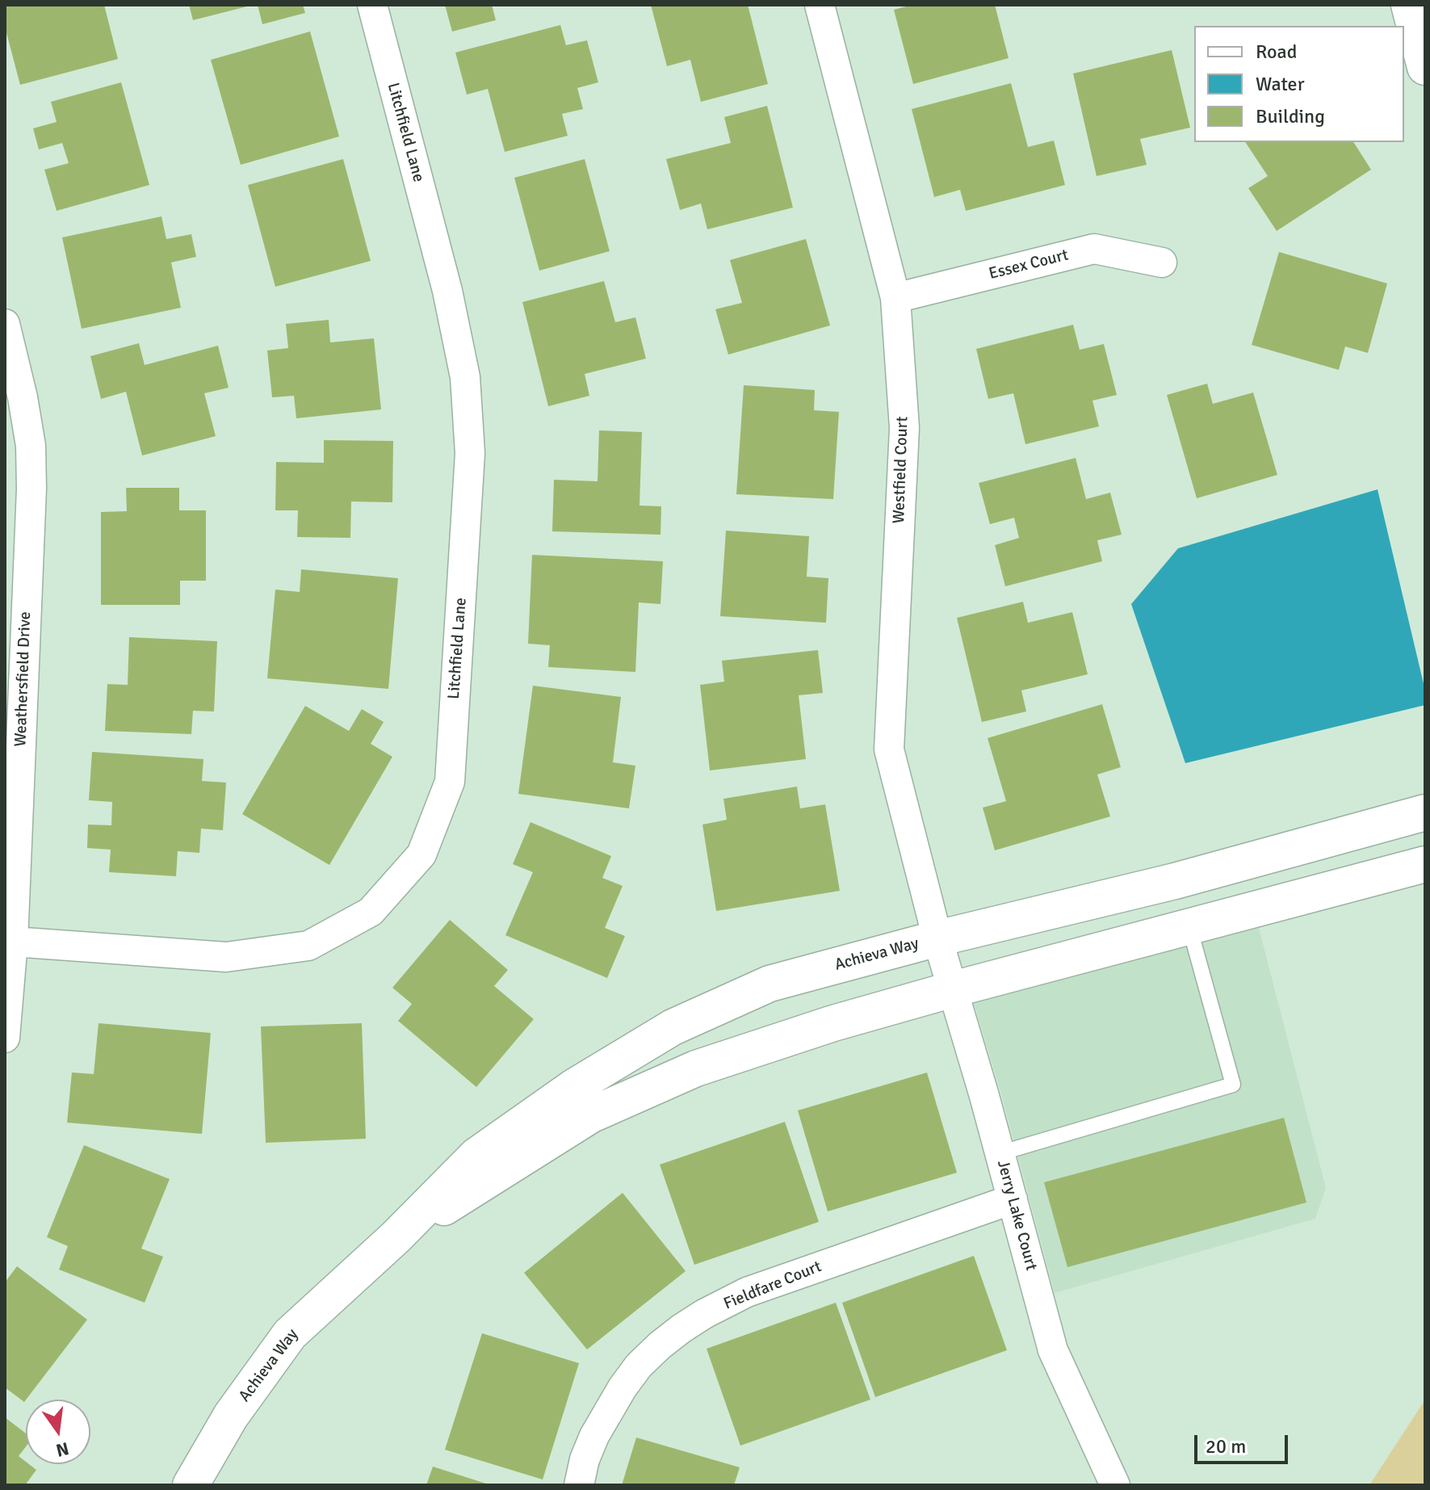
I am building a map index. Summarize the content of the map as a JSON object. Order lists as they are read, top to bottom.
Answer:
{
  "streets": {
    "street": [
      "Litchfield Lane",
      "Essex Court",
      "Westfield Court",
      "Weathersfield Drive",
      "Achieva Way",
      "Jerry Lake Court",
      "Fieldfare Court"
    ]
  },
  "crossings": [
    ["Litchfield Lane", "Weathersfield Drive"],
    ["Essex Court", "Westfield Court"],
    ["Westfield Court", "Achieva Way"],
    ["Westfield Court", "Jerry Lake Court"],
    ["Achieva Way", "Jerry Lake Court"],
    ["Jerry Lake Court", "Fieldfare Court"]
  ],
  "legend": ["Road", "Water", "Building"],
  "scale_bar": "20 m",
  "north": "bottom"
}
